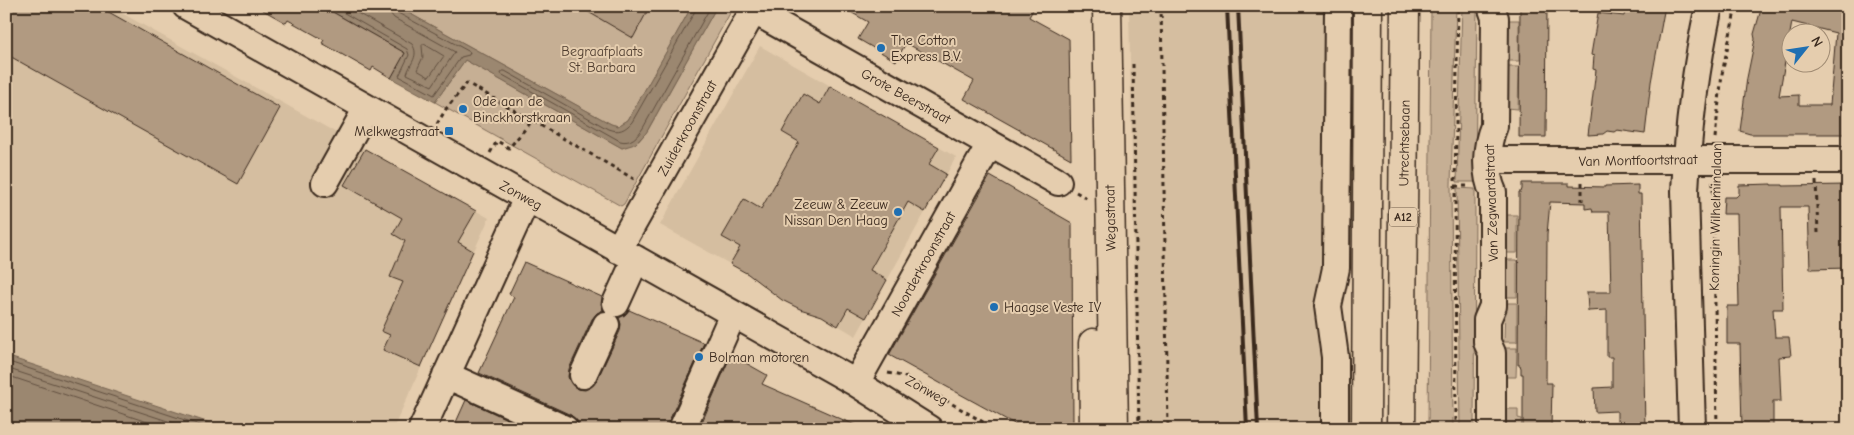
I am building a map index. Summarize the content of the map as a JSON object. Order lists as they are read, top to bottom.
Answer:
{
  "streets": {
    "main road": ["Utrechtsebaan", "A12", "Wegastraat"],
    "street": [
      "Grote Beerstraat",
      "Zuiderkroonstraat",
      "Van Montfoortstraat",
      "Zonweg",
      "Van Zegwaardstraat",
      "Koningin Wilhelminalaan",
      "Noorderkroonstraat"
    ]
  },
  "crossings": [
    ["Grote Beerstraat", "Zuiderkroonstraat"],
    ["Grote Beerstraat", "Noorderkroonstraat"],
    ["Zuiderkroonstraat", "Zonweg"],
    ["Van Montfoortstraat", "Van Zegwaardstraat"],
    ["Van Montfoortstraat", "Koningin Wilhelminalaan"],
    ["Zonweg", "Noorderkroonstraat"]
  ],
  "parks": ["Begraafplaats St. Barbara"],
  "places": {
    "other": [
      "The Cotton Express B.V.",
      "Ode aan de Binckhorstkraan",
      "Zeeuw & Zeeuw Nissan Den Haag",
      "Haagse Veste IV",
      "Bolman motoren"
    ],
    "transit": ["Melkwegstraat"]
  },
  "north": "top right"
}
